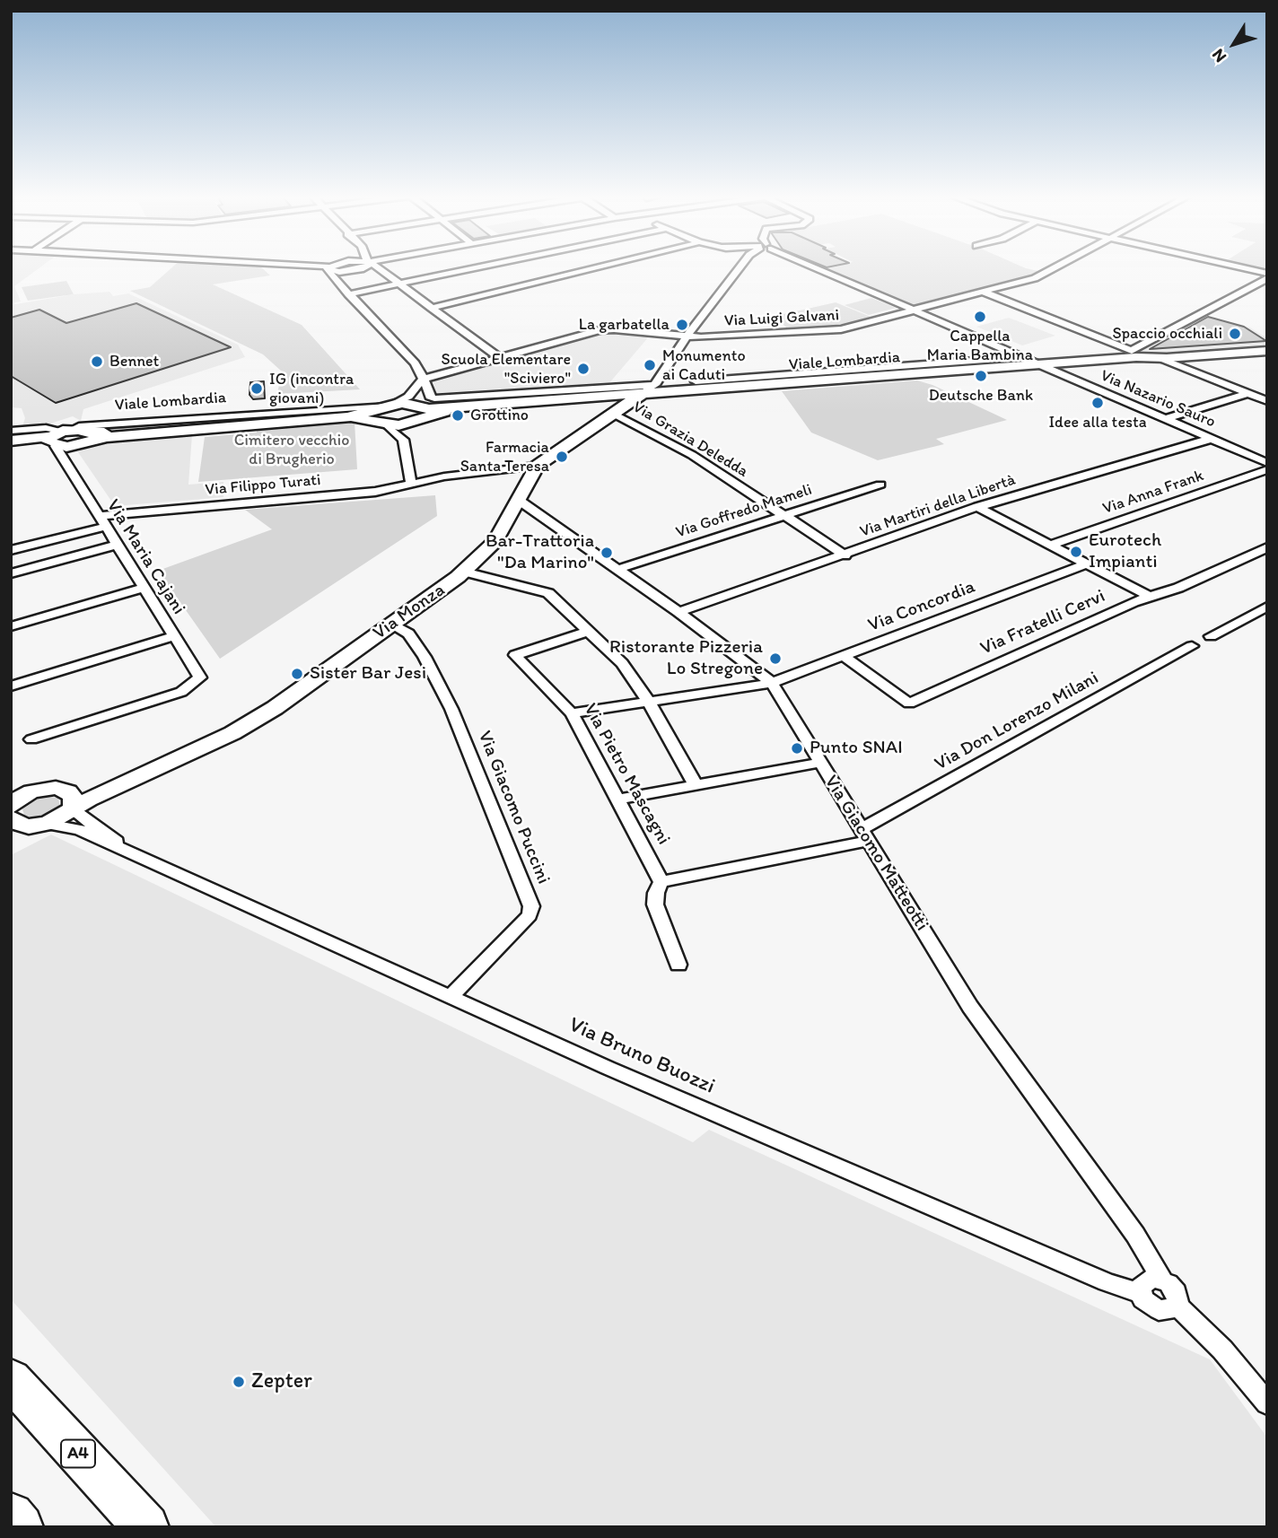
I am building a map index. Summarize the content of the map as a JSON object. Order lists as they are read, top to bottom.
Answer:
{
  "streets": {
    "highway": ["A4"],
    "main road": ["Viale Lombardia", "Via Monza"],
    "street": [
      "Via Luigi Galvani",
      "Via Nazario Sauro",
      "Via Grazia Deledda",
      "Via Filippo Turati",
      "Via Anna Frank",
      "Via Martiri della Libertà",
      "Via Goffredo Mameli",
      "Via Maria Cajani",
      "Via Concordia",
      "Via Fratelli Cervi",
      "Via Don Lorenzo Milani",
      "Via Pietro Mascagni",
      "Via Giacomo Puccini",
      "Via Giacomo Matteotti",
      "Via Bruno Buozzi"
    ]
  },
  "crossings": [
    ["Via Luigi Galvani", "Viale Lombardia"],
    ["Via Luigi Galvani", "Via Nazario Sauro"],
    ["Viale Lombardia", "Via Nazario Sauro"],
    ["Viale Lombardia", "Via Monza"],
    ["Via Nazario Sauro", "Via Martiri della Libertà"],
    ["Via Grazia Deledda", "Via Martiri della Libertà"],
    ["Via Grazia Deledda", "Via Goffredo Mameli"],
    ["Via Grazia Deledda", "Via Monza"],
    ["Via Filippo Turati", "Via Maria Cajani"],
    ["Via Filippo Turati", "Via Monza"],
    ["Via Martiri della Libertà", "Via Giacomo Matteotti"],
    ["Via Goffredo Mameli", "Via Giacomo Matteotti"],
    ["Via Concordia", "Via Fratelli Cervi"],
    ["Via Concordia", "Via Pietro Mascagni"],
    ["Via Concordia", "Via Giacomo Matteotti"],
    ["Via Monza", "Via Giacomo Puccini"],
    ["Via Monza", "Via Giacomo Matteotti"],
    ["Via Monza", "Via Bruno Buozzi"],
    ["Via Don Lorenzo Milani", "Via Pietro Mascagni"],
    ["Via Don Lorenzo Milani", "Via Giacomo Matteotti"],
    ["Via Giacomo Puccini", "Via Bruno Buozzi"],
    ["Via Giacomo Matteotti", "Via Bruno Buozzi"]
  ],
  "parks": ["Cimitero vecchio di Brugherio"],
  "places": [
    "Cappella Maria Bambina",
    "La garbatella",
    "Spaccio occhiali",
    "Bennet",
    "Monumento ai Caduti",
    "Scuola Elementare \"Sciviero\"",
    "Deutsche Bank",
    "IG (incontra giovani)",
    "Idee alla testa",
    "Grottino",
    "Farmacia Santa Teresa",
    "Eurotech Impianti",
    "Bar-Trattoria \"Da Marino\"",
    "Ristorante Pizzeria Lo Stregone",
    "Sister Bar Jesi",
    "Punto SNAI",
    "Zepter"
  ],
  "north": "bottom left"
}
